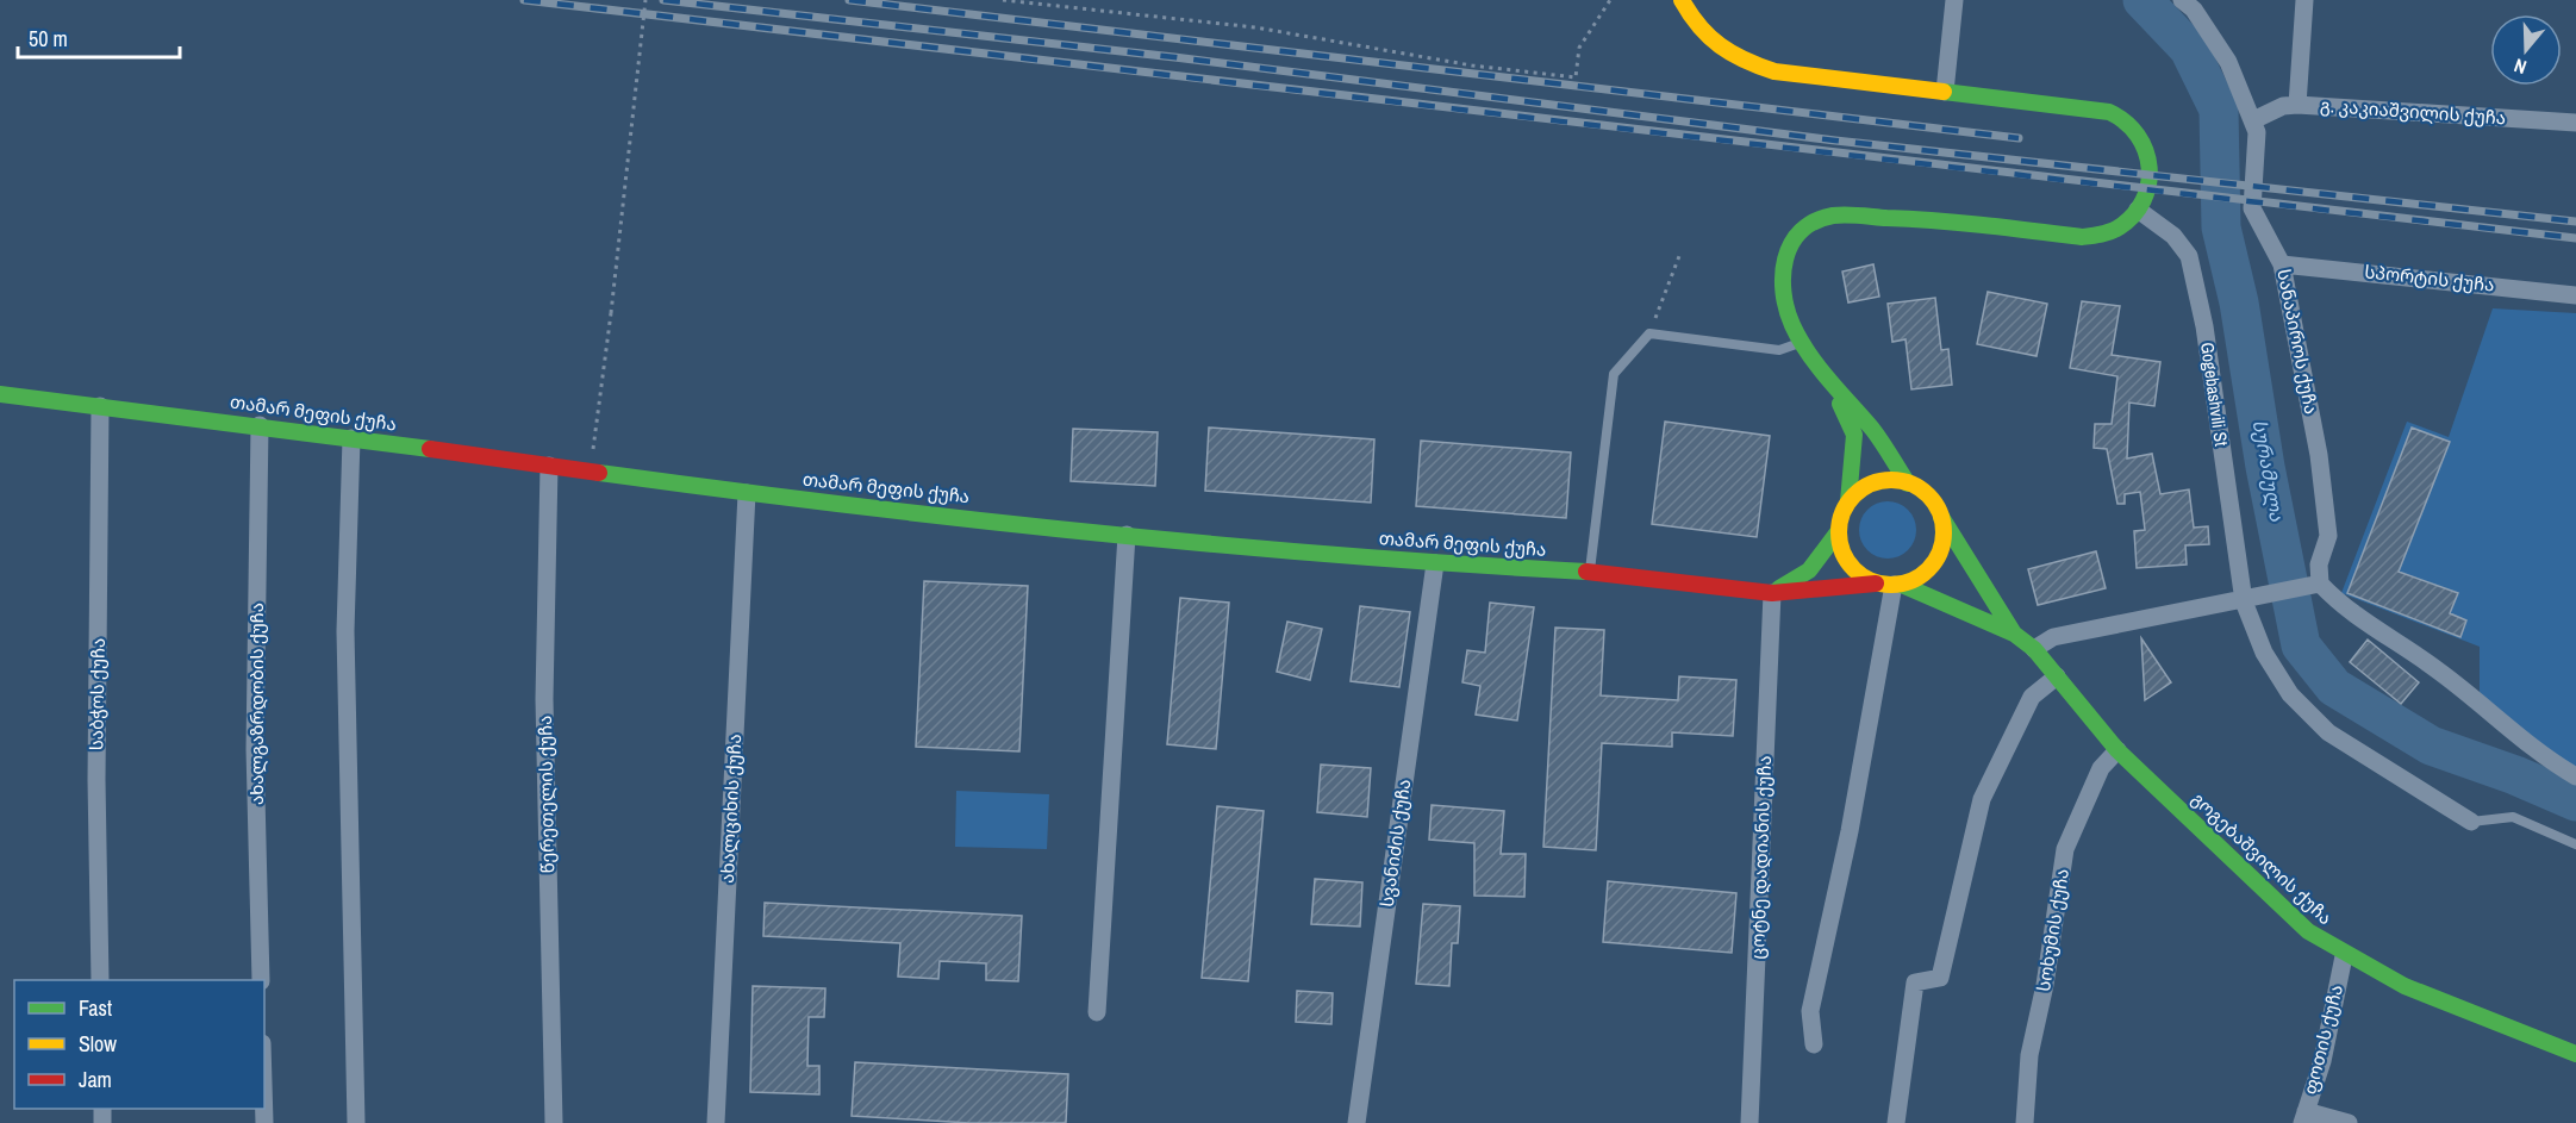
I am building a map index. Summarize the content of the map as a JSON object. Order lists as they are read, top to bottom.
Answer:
{
  "streets": {
    "street": [
      "გ. კაკიაშვილის ქუჩა",
      "სპორტის ქუჩა",
      "სანაპიროს ქუჩა",
      "Gogebashvili St",
      "თამარ მეფის ქუჩა",
      "საბჭოს ქუჩა",
      "ახალგაზრდობის ქუჩა",
      "წერეთელის ქუჩა",
      "ახალციხის ქუჩა",
      "სვანიძის ქუჩა",
      "ცოტნე დადიანის ქუჩა",
      "გოგებაშვილის ქუჩა",
      "სოხუმის ქუჩა",
      "ფოთის ქუჩა"
    ]
  },
  "crossings": [
    ["გ. კაკიაშვილის ქუჩა", "სანაპიროს ქუჩა"],
    ["სპორტის ქუჩა", "სანაპიროს ქუჩა"],
    ["თამარ მეფის ქუჩა", "საბჭოს ქუჩა"],
    ["თამარ მეფის ქუჩა", "ახალგაზრდობის ქუჩა"],
    ["თამარ მეფის ქუჩა", "წერეთელის ქუჩა"],
    ["თამარ მეფის ქუჩა", "ახალციხის ქუჩა"],
    ["თამარ მეფის ქუჩა", "სვანიძის ქუჩა"],
    ["თამარ მეფის ქუჩა", "ცოტნე დადიანის ქუჩა"],
    ["თამარ მეფის ქუჩა", "გოგებაშვილის ქუჩა"],
    ["გოგებაშვილის ქუჩა", "სოხუმის ქუჩა"],
    ["გოგებაშვილის ქუჩა", "ფოთის ქუჩა"]
  ],
  "water": ["სურამულა"],
  "legend": ["Fast", "Slow", "Jam"],
  "scale_bar": "50 m",
  "north": "bottom"
}
